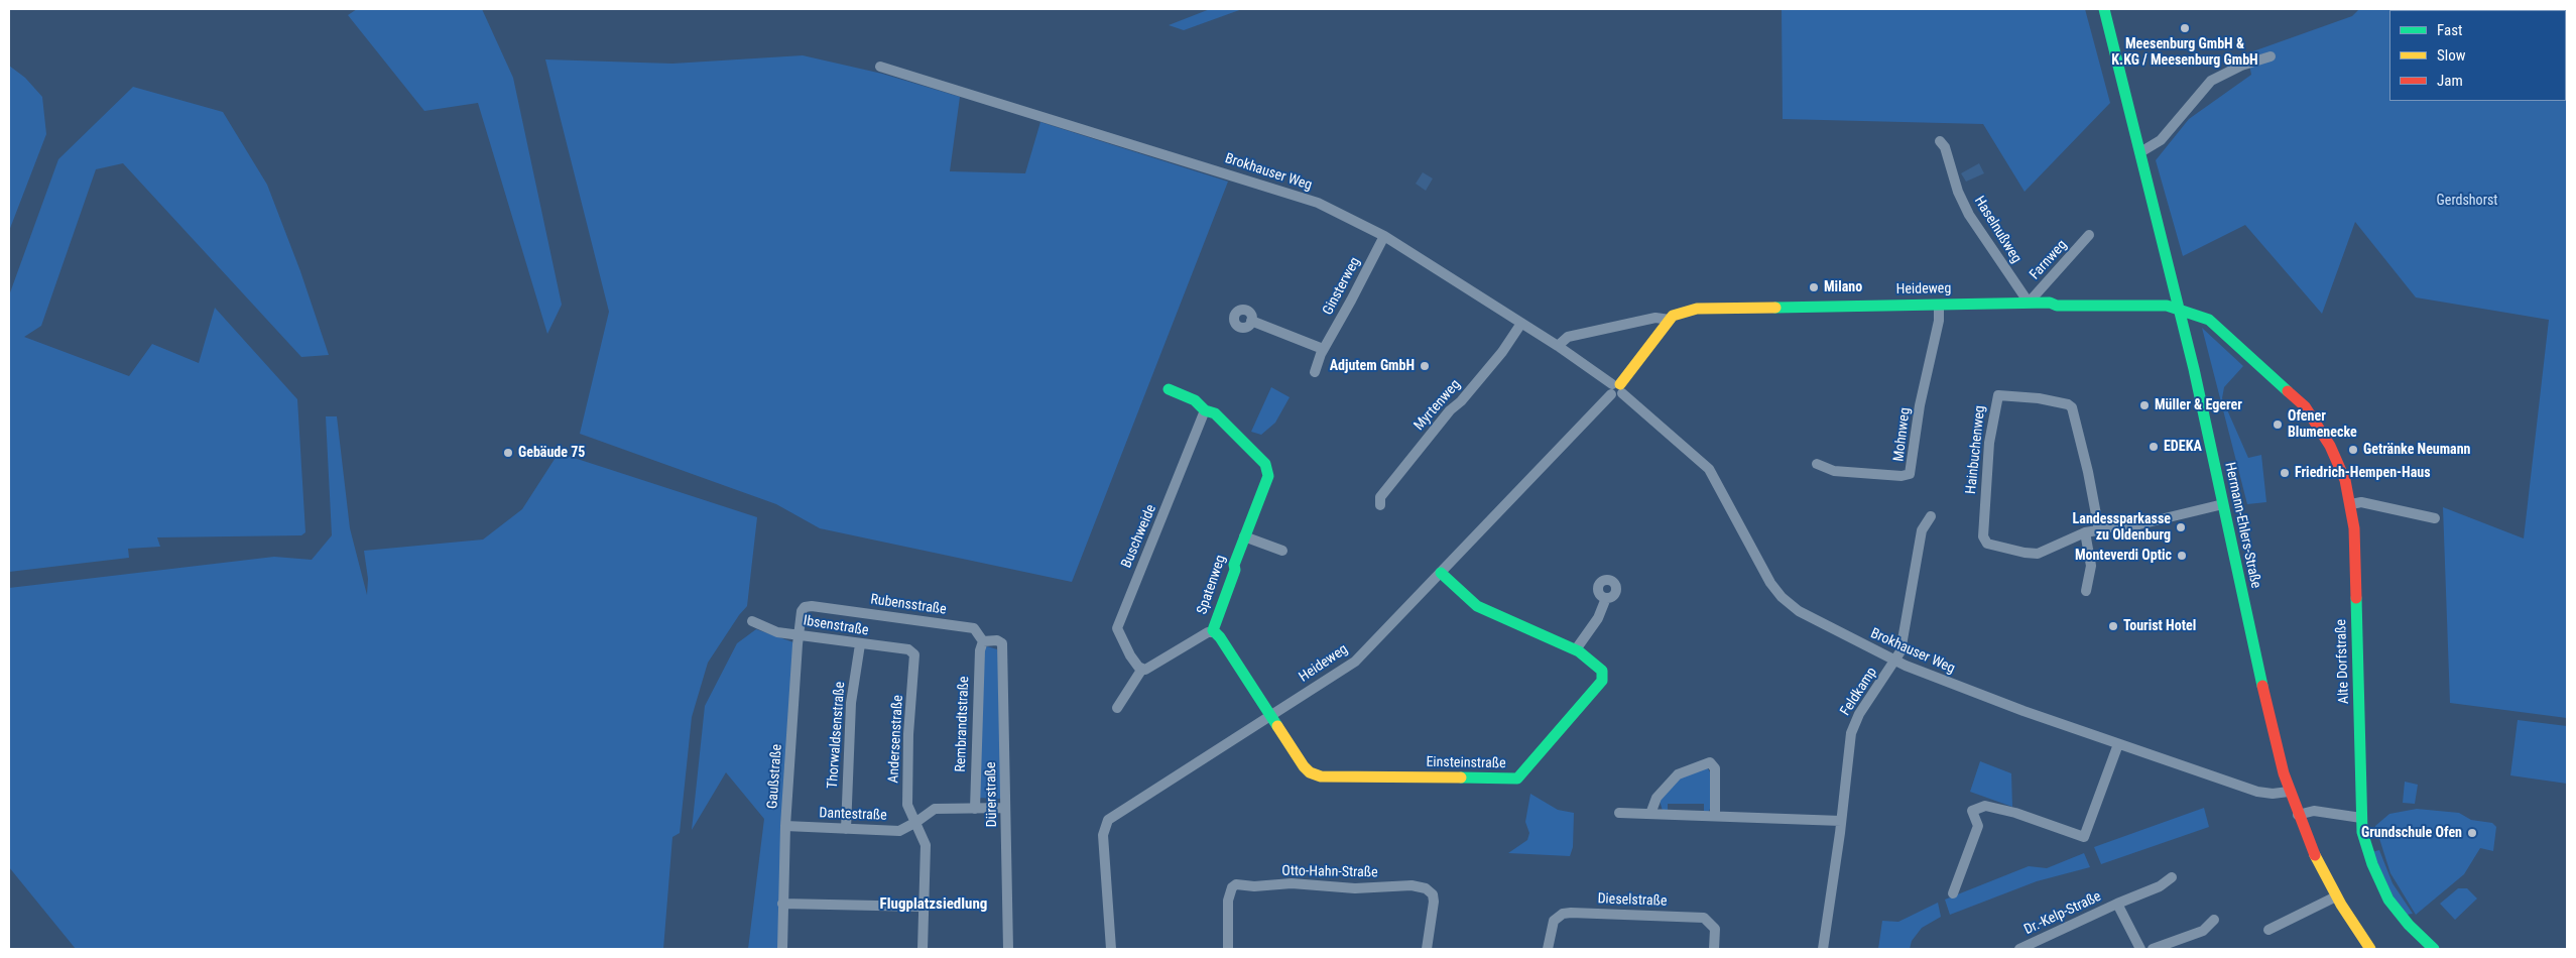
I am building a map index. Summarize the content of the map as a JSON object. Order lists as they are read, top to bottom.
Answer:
{
  "streets": {
    "street": [
      "Brokhauser Weg",
      "Haselnußweg",
      "Farnweg",
      "Ginsterweg",
      "Heideweg",
      "Myrtenweg",
      "Mohnweg",
      "Hainbuchenweg",
      "Hermann-Ehlers-Straße",
      "Buschweide",
      "Spatenweg",
      "Rubensstraße",
      "Ibsenstraße",
      "Alte Dorfstraße",
      "Feldkamp",
      "Rembrandtstraße",
      "Thorwaldsenstraße",
      "Andersenstraße",
      "Einsteinstraße",
      "Gaußstraße",
      "Dürerstraße",
      "Dantestraße",
      "Otto-Hahn-Straße",
      "Dieselstraße",
      "Dr.-Kelp-Straße"
    ]
  },
  "crossings": [
    ["Brokhauser Weg", "Ginsterweg"],
    ["Brokhauser Weg", "Heideweg"],
    ["Brokhauser Weg", "Myrtenweg"],
    ["Brokhauser Weg", "Hermann-Ehlers-Straße"],
    ["Brokhauser Weg", "Feldkamp"],
    ["Haselnußweg", "Farnweg"],
    ["Haselnußweg", "Heideweg"],
    ["Farnweg", "Heideweg"],
    ["Heideweg", "Mohnweg"],
    ["Heideweg", "Hermann-Ehlers-Straße"],
    ["Heideweg", "Spatenweg"],
    ["Heideweg", "Alte Dorfstraße"],
    ["Heideweg", "Einsteinstraße"],
    ["Hainbuchenweg", "Hermann-Ehlers-Straße"],
    ["Hermann-Ehlers-Straße", "Alte Dorfstraße"],
    ["Buschweide", "Spatenweg"],
    ["Spatenweg", "Einsteinstraße"],
    ["Rubensstraße", "Rembrandtstraße"],
    ["Rubensstraße", "Gaußstraße"],
    ["Rubensstraße", "Dürerstraße"],
    ["Ibsenstraße", "Thorwaldsenstraße"],
    ["Ibsenstraße", "Andersenstraße"],
    ["Ibsenstraße", "Gaußstraße"],
    ["Rembrandtstraße", "Dürerstraße"],
    ["Rembrandtstraße", "Dantestraße"],
    ["Thorwaldsenstraße", "Dantestraße"],
    ["Andersenstraße", "Dantestraße"],
    ["Gaußstraße", "Dantestraße"],
    ["Dürerstraße", "Dantestraße"]
  ],
  "districts": ["Flugplatzsiedlung"],
  "parks": ["Gerdshorst"],
  "places": [
    "Meesenburg GmbH & K.KG / Meesenburg GmbH",
    "Milano",
    "Adjutem GmbH",
    "Müller & Egerer",
    "Ofener Blumenecke",
    "EDEKA",
    "Getränke Neumann",
    "Gebäude 75",
    "Friedrich-Hempen-Haus",
    "Landessparkasse zu Oldenburg",
    "Monteverdi Optic",
    "Tourist Hotel",
    "Grundschule Ofen"
  ],
  "legend": ["Fast", "Slow", "Jam"]
}
